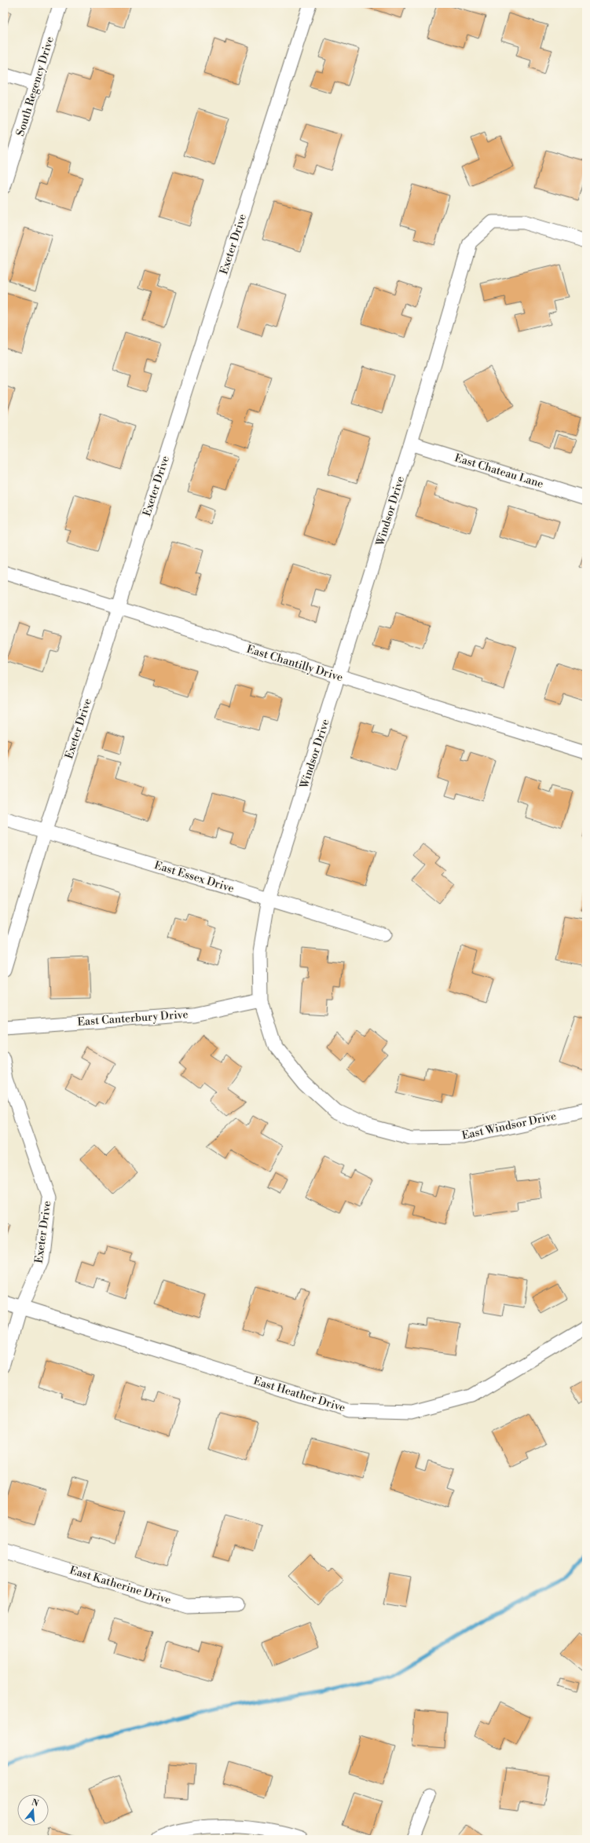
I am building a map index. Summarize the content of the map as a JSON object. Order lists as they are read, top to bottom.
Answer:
{
  "streets": {
    "street": [
      "South Regency Drive",
      "Exeter Drive",
      "East Chateau Lane",
      "Windsor Drive",
      "East Chantilly Drive",
      "East Essex Drive",
      "East Canterbury Drive",
      "East Windsor Drive",
      "East Heather Drive",
      "East Katherine Drive"
    ]
  },
  "crossings": [
    ["Exeter Drive", "East Chantilly Drive"],
    ["Exeter Drive", "East Essex Drive"],
    ["Exeter Drive", "East Heather Drive"],
    ["East Chateau Lane", "Windsor Drive"],
    ["Windsor Drive", "East Chantilly Drive"],
    ["Windsor Drive", "East Essex Drive"],
    ["Windsor Drive", "East Windsor Drive"],
    ["East Essex Drive", "East Windsor Drive"],
    ["East Canterbury Drive", "East Windsor Drive"]
  ],
  "north": "top"
}
